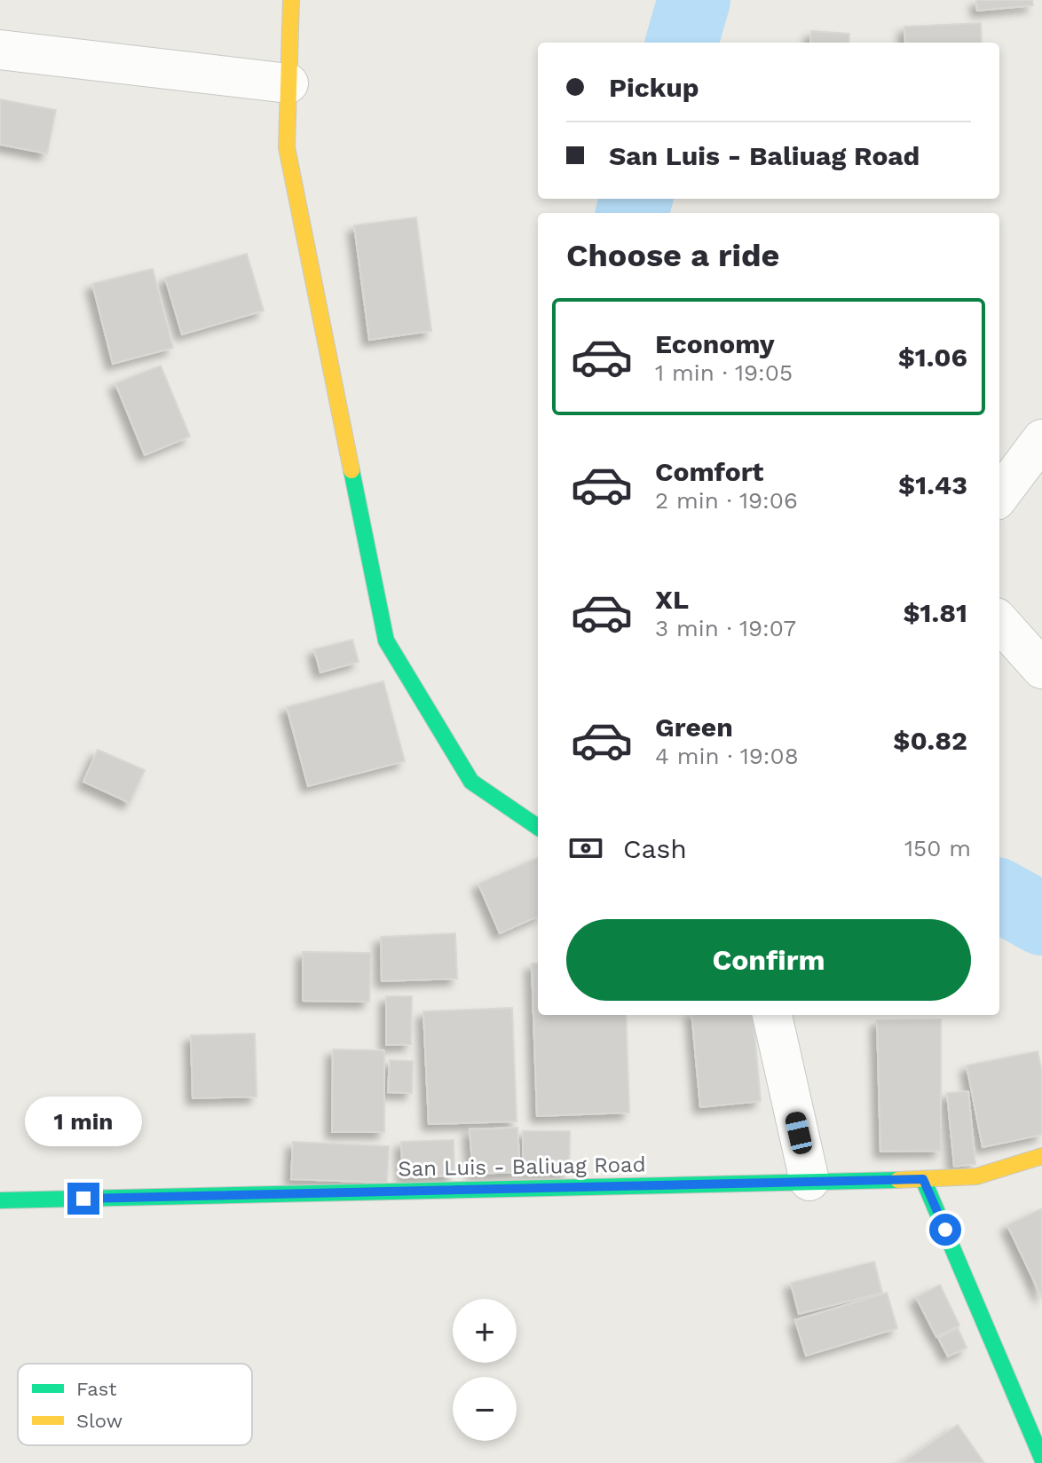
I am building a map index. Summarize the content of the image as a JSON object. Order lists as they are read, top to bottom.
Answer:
{
  "streets": {
    "street": ["San Luis - Baliuag Road"]
  },
  "legend": ["Fast", "Slow"],
  "page": {
    "banner": ["Pickup", "San Luis - Baliuag Road"],
    "heading": "Choose a ride",
    "list": [
      {
        "name": "Economy",
        "note": "1 min · 19:05",
        "value": "$1.06"
      },
      {
        "name": "Comfort",
        "note": "2 min · 19:06",
        "value": "$1.43"
      },
      {
        "name": "XL",
        "note": "3 min · 19:07",
        "value": "$1.81"
      },
      {
        "name": "Green",
        "note": "4 min · 19:08",
        "value": "$0.82"
      }
    ],
    "pay": ["Cash", "150 m"],
    "buttons": "Confirm",
    "bubble": "1 min",
    "map_buttons": ["+", "−"]
  }
}
